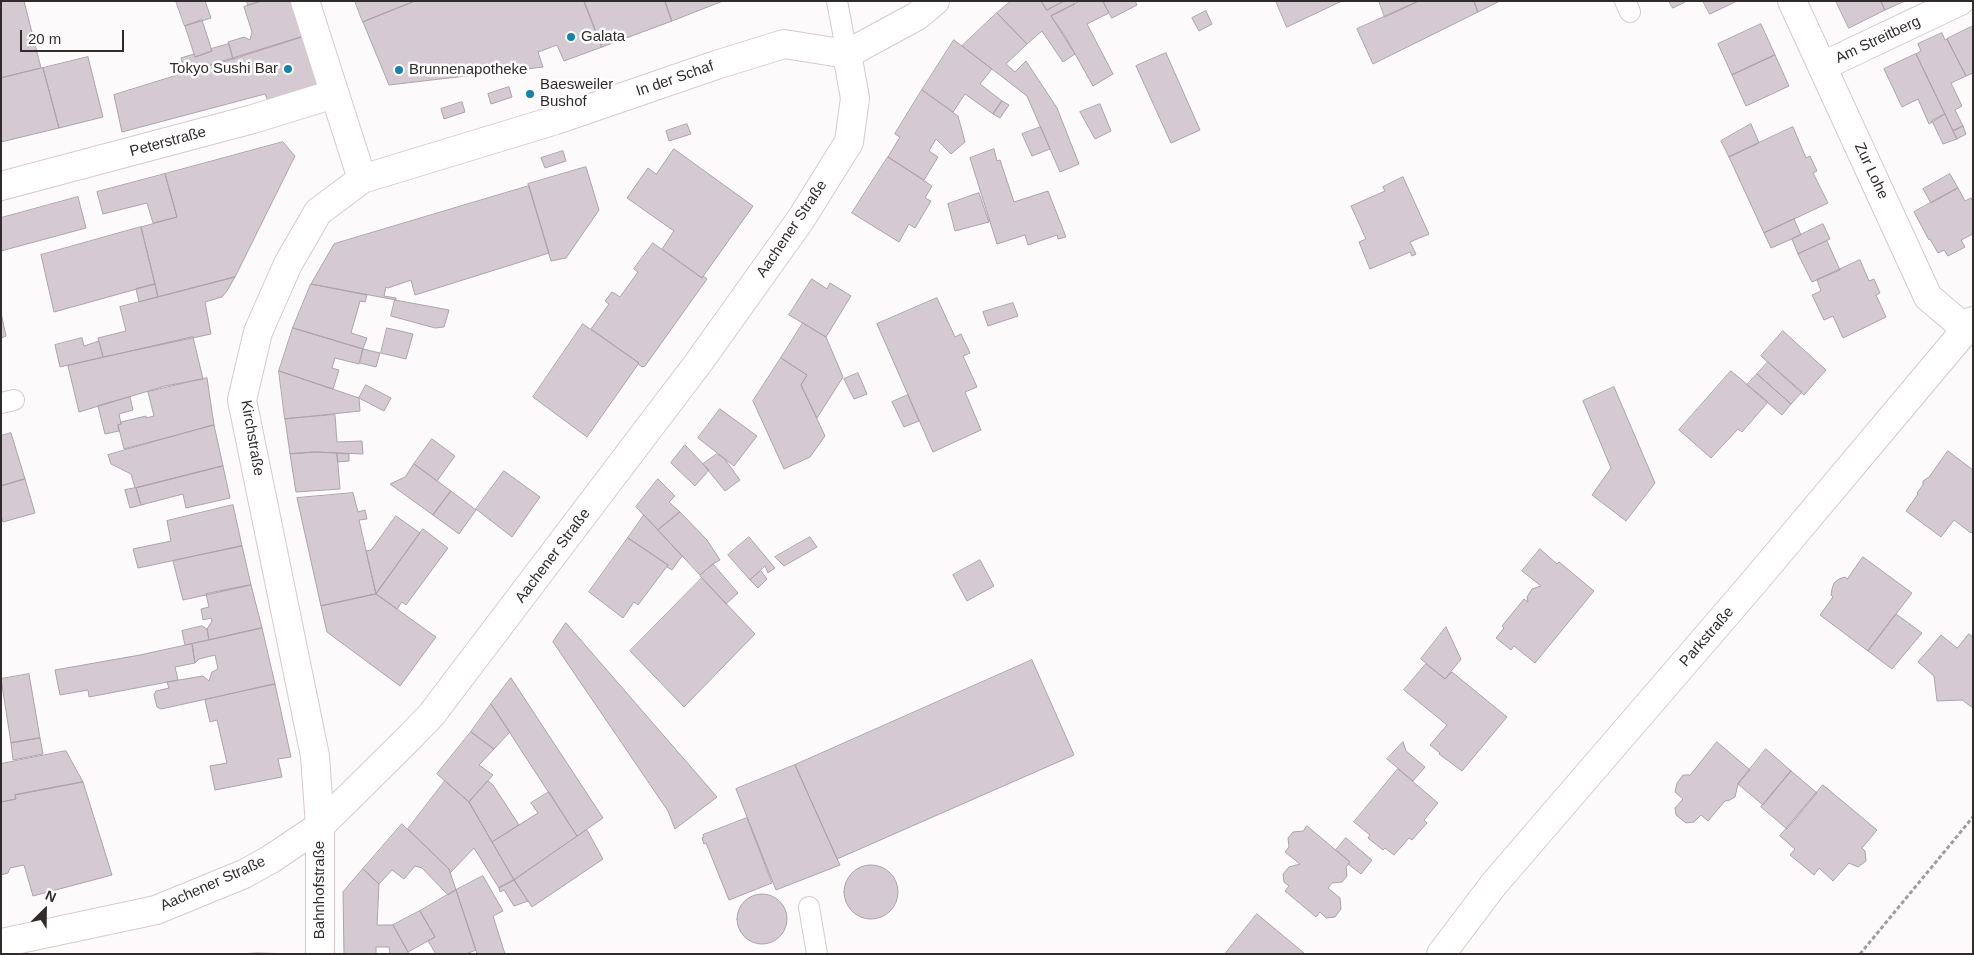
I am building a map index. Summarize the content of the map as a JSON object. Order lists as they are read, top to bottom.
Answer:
{
  "streets": {
    "street": [
      "Am Streitberg",
      "In der Schaf",
      "Peterstraße",
      "Zur Lohe",
      "Aachener Straße",
      "Kirchstraße",
      "Parkstraße",
      "Bahnhofstraße"
    ]
  },
  "crossings": [
    ["Am Streitberg", "Zur Lohe"],
    ["In der Schaf", "Aachener Straße"],
    ["In der Schaf", "Kirchstraße"],
    ["Zur Lohe", "Parkstraße"],
    ["Aachener Straße", "Kirchstraße"],
    ["Aachener Straße", "Bahnhofstraße"],
    ["Kirchstraße", "Bahnhofstraße"]
  ],
  "places": [
    "Galata",
    "Tokyo Sushi Bar",
    "Brunnenapotheke",
    "Baesweiler Bushof"
  ],
  "scale_bar": "20 m",
  "north": "top right"
}
